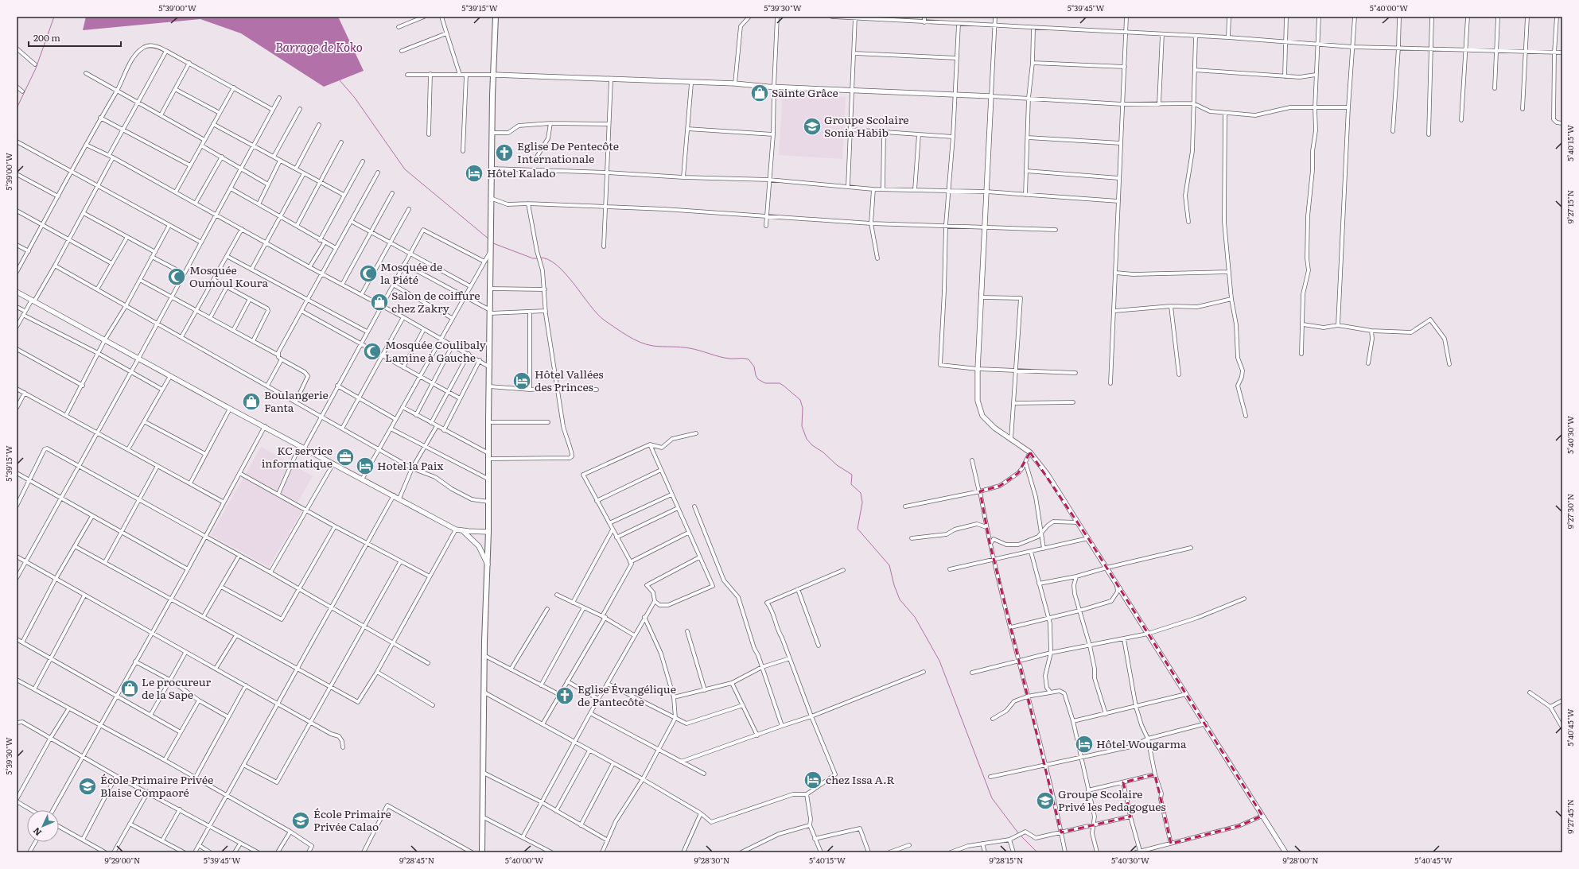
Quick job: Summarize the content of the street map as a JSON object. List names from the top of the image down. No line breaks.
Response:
{"water":["Barrage de Koko"],"places":{"shop":["Sainte Grâce","Salon de coiffure chez Zakry","Boulangerie Fanta","Le procureur de la Sape"],"school or university":["Groupe Scolaire Sonia Habib","École Primaire Privée Blaise Compaoré","Groupe Scolaire Privé les Pedagogues","École Primaire Privée Calao"],"church":["Eglise De Pentecôte Internationale","Eglise Évangélique de Pantecôte"],"hotel":["Hôtel Kalado","Hôtel Vallées des Princes","Hotel la Paix","Hôtel Wougarma","chez Issa A.R"],"mosque":["Mosquée de la Piété","Mosquée Oumoul Koura","Mosquée Coulibaly Lamine à Gauche"],"office":["KC service informatique"]},"scale_bar":"200 m","north":"bottom left","coordinates":["5°39'00\"W","5°39'15\"W","5°39'30\"W","5°39'45\"W","5°40'00\"W","5°40'15\"W","9°27'15\"N","5°40'30\"W","9°27'30\"N","5°40'45\"W","9°27'45\"N","9°29'00\"N","9°28'45\"N","9°28'30\"N","9°28'15\"N","9°28'00\"N"]}
